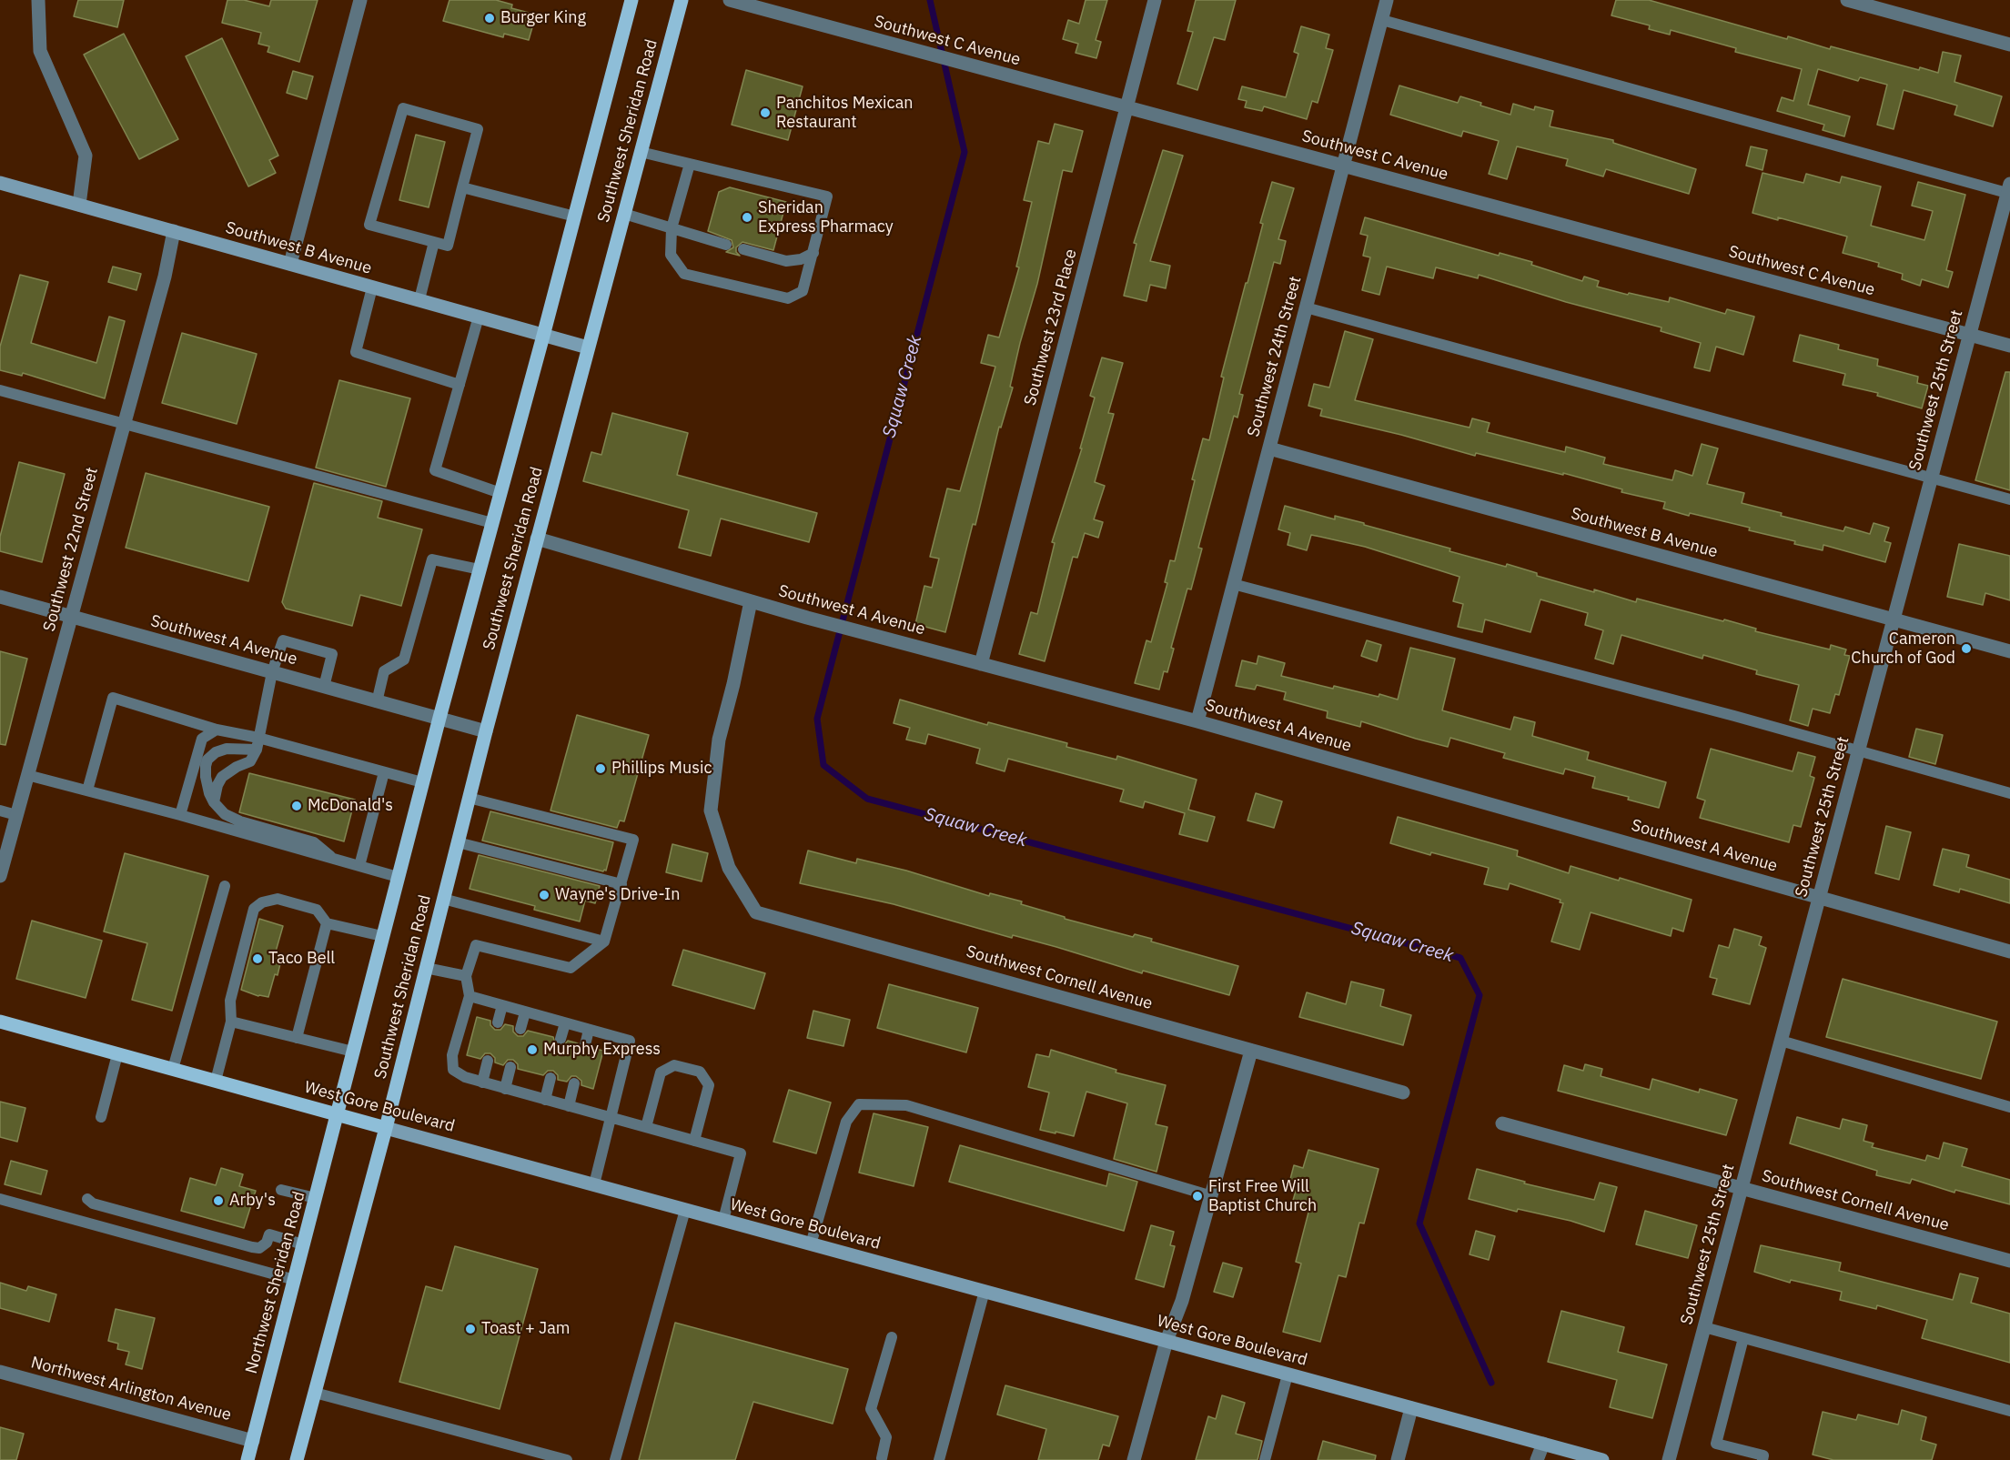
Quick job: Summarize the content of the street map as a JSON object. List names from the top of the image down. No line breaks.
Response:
{"streets":{"main road":["Southwest Sheridan Road","Southwest B Avenue","West Gore Boulevard","Northwest Sheridan Road"],"street":["Southwest C Avenue","Southwest 23rd Place","Southwest 24th Street","Southwest 25th Street","Southwest 22nd Street","Southwest A Avenue","Southwest Cornell Avenue","Northwest Arlington Avenue"]},"crossings":[["Southwest C Avenue","Southwest 23rd Place"],["Southwest C Avenue","Southwest 24th Street"],["Southwest C Avenue","Southwest 25th Street"],["Southwest Sheridan Road","Southwest B Avenue"],["Southwest Sheridan Road","Southwest A Avenue"],["Southwest Sheridan Road","West Gore Boulevard"],["Southwest Sheridan Road","Northwest Sheridan Road"],["Southwest B Avenue","Southwest 24th Street"],["Southwest B Avenue","Southwest 25th Street"],["Southwest B Avenue","Southwest 22nd Street"],["Southwest 23rd Place","Southwest A Avenue"],["Southwest 24th Street","Southwest A Avenue"],["Southwest 25th Street","Southwest A Avenue"],["Southwest 25th Street","Southwest Cornell Avenue"],["Southwest 22nd Street","Southwest A Avenue"],["Southwest A Avenue","Southwest Cornell Avenue"],["West Gore Boulevard","Northwest Sheridan Road"],["Northwest Sheridan Road","Northwest Arlington Avenue"]],"water":["Squaw Creek"],"places":["Burger King","Panchitos Mexican Restaurant","Sheridan Express Pharmacy","Cameron Church of God","Phillips Music","McDonald's","Wayne's Drive-In","Taco Bell","Murphy Express","First Free Will Baptist Church","Arby's","Toast + Jam"]}
